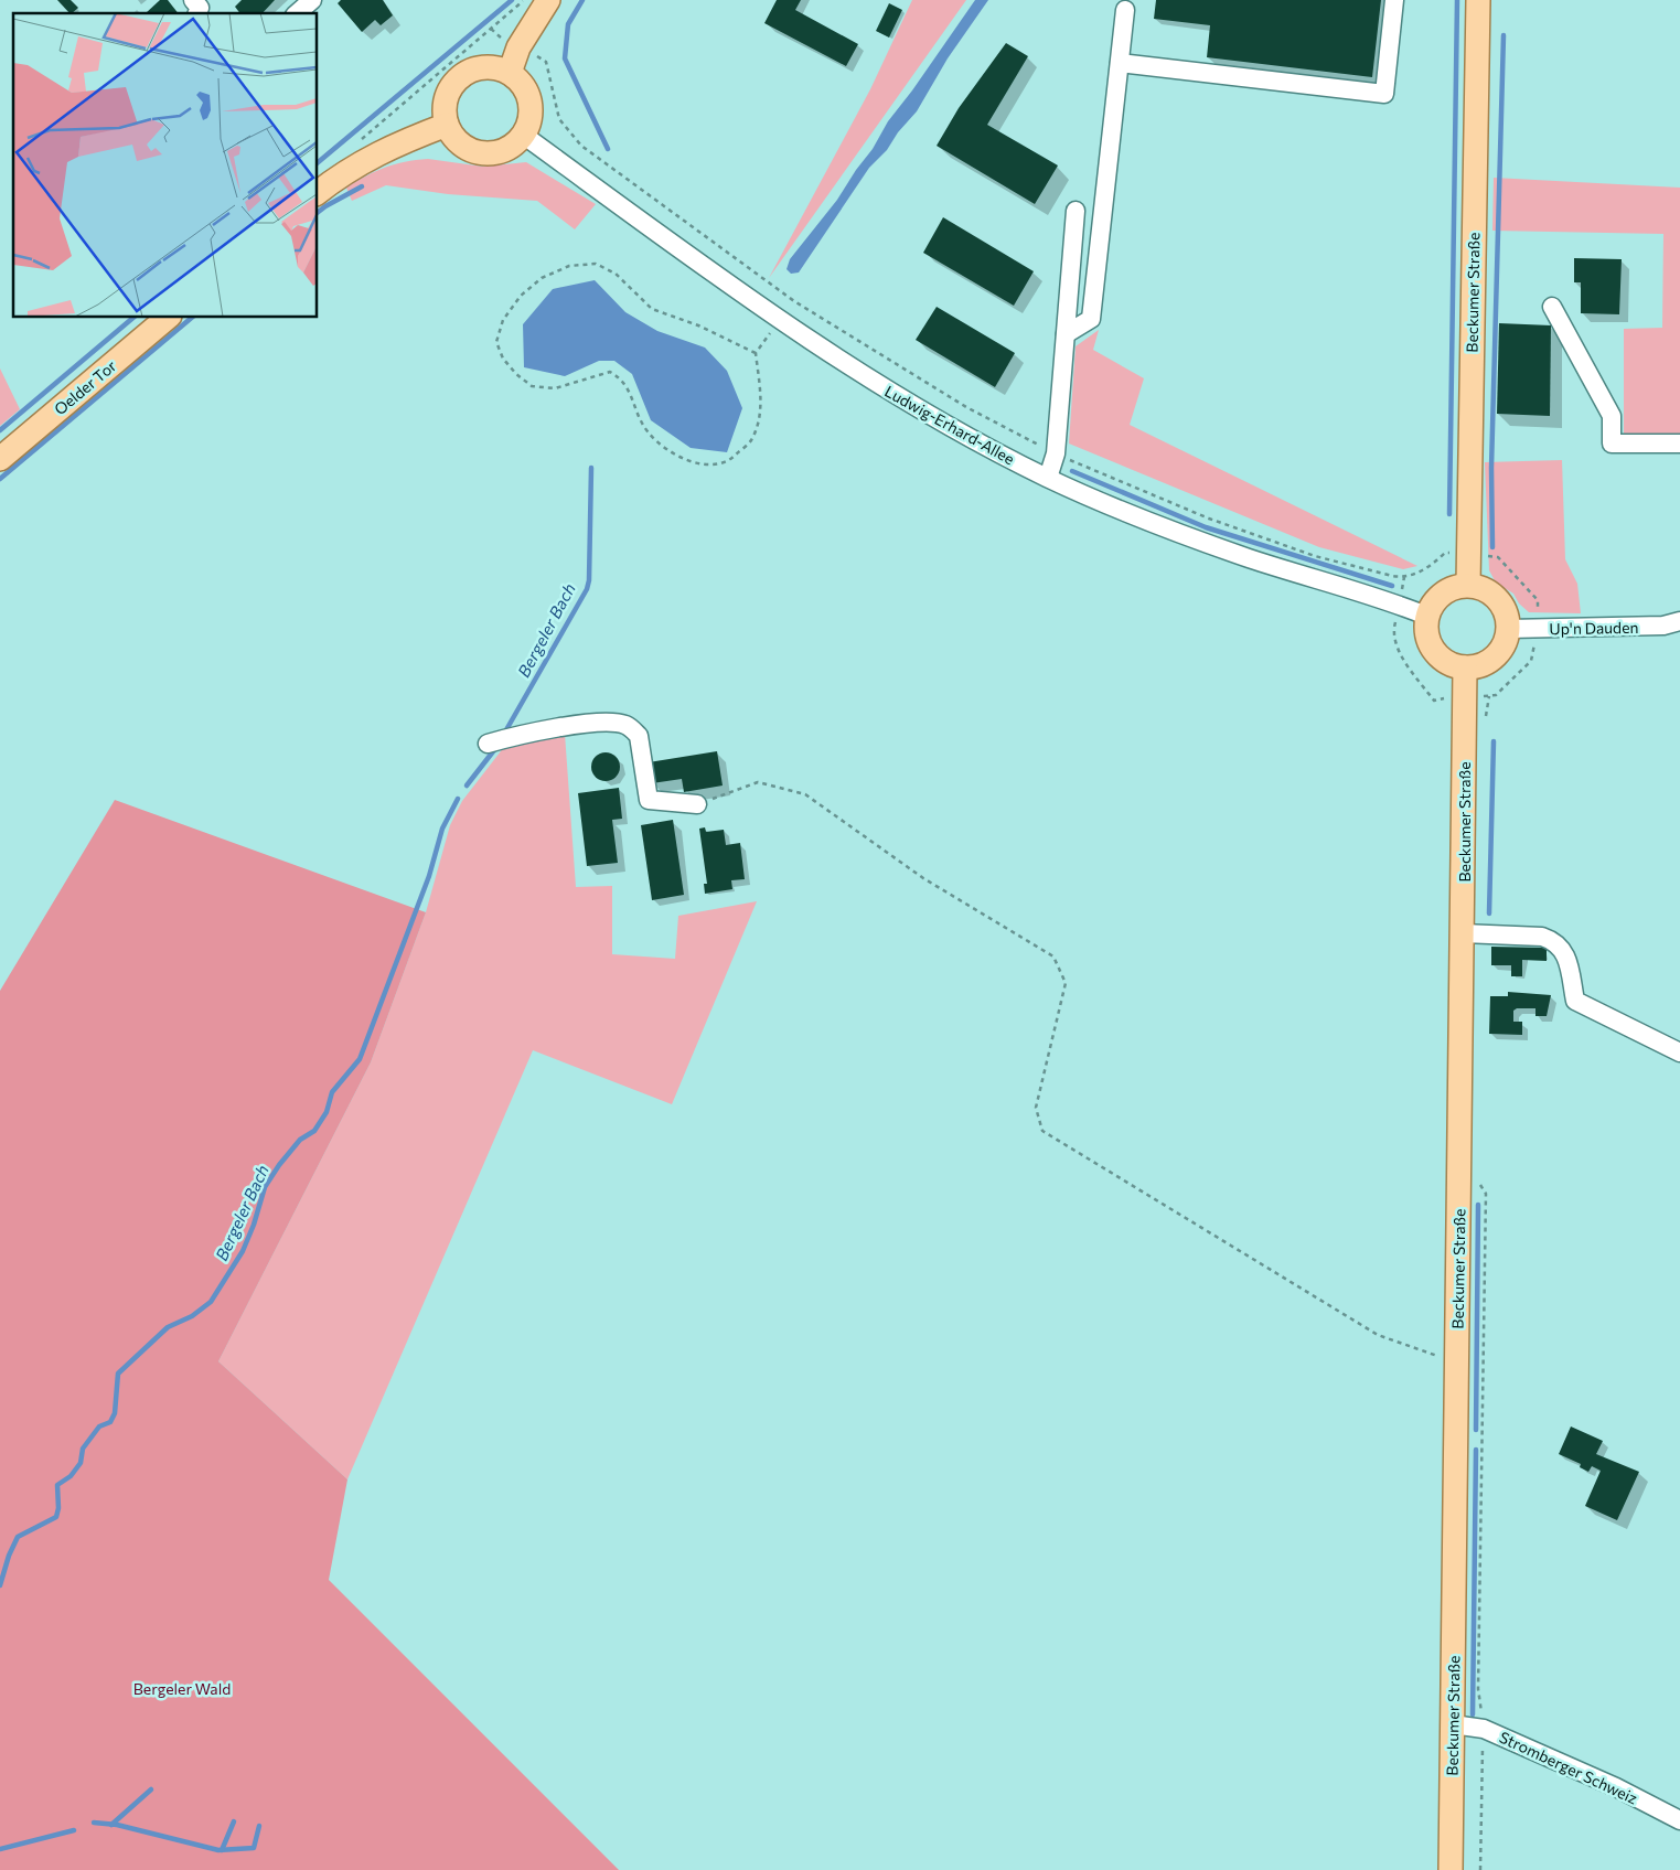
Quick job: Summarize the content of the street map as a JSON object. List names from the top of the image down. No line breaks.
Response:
{"streets":{"main road":["Beckumer Straße","Oelder Tor"],"street":["Ludwig-Erhard-Allee","Up'n Dauden","Stromberger Schweiz"]},"crossings":[["Beckumer Straße","Ludwig-Erhard-Allee"],["Beckumer Straße","Up'n Dauden"],["Beckumer Straße","Stromberger Schweiz"],["Ludwig-Erhard-Allee","Up'n Dauden"]],"water":["Bergeler Bach"],"parks":["Bergeler Wald"]}
